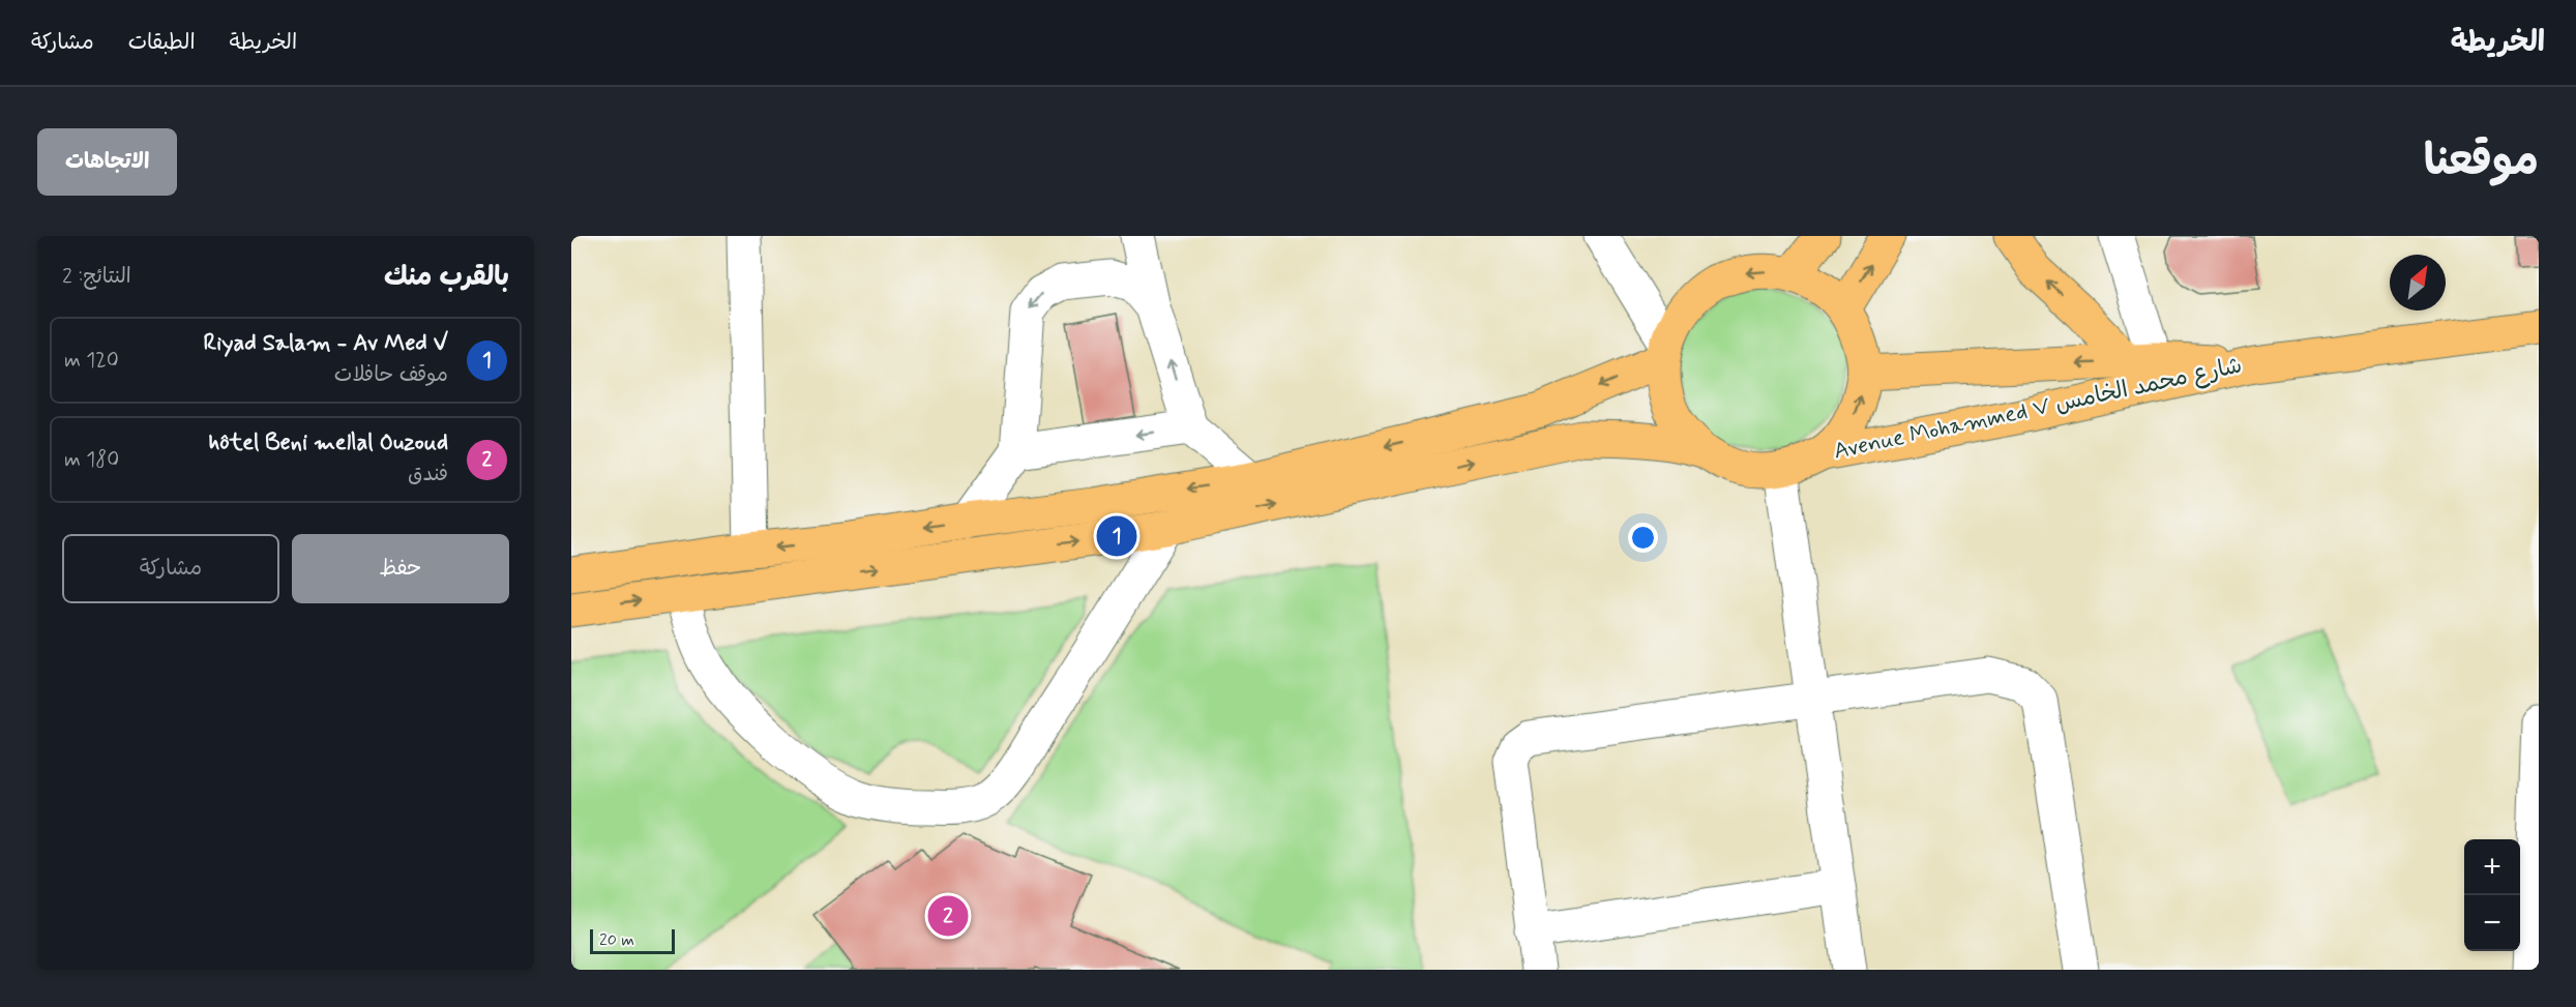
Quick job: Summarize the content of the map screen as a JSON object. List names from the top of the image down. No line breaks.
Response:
{"streets":{"main road":["Avenue Mohammed V شارع محمد الخامس"]},"scale_bar":"20 m","north":"top right","page":{"header":"الخريطة","nav":["الخريطة","الطبقات","مشاركة"],"title":"موقعنا","buttons":["الاتجاهات",["حفظ","مشاركة"]],"heading":["بالقرب منك","النتائج: 2"],"list":[{"mark":"1","name":"Riyad Salam - Av Med V","note":"موقف حافلات","value":"120 m"},{"mark":"2","name":"hôtel Beni mellal Ouzoud","note":"فندق","value":"180 m"}],"pins":["1","2"],"map_buttons":["+","−"],"scale":"20 m"}}
